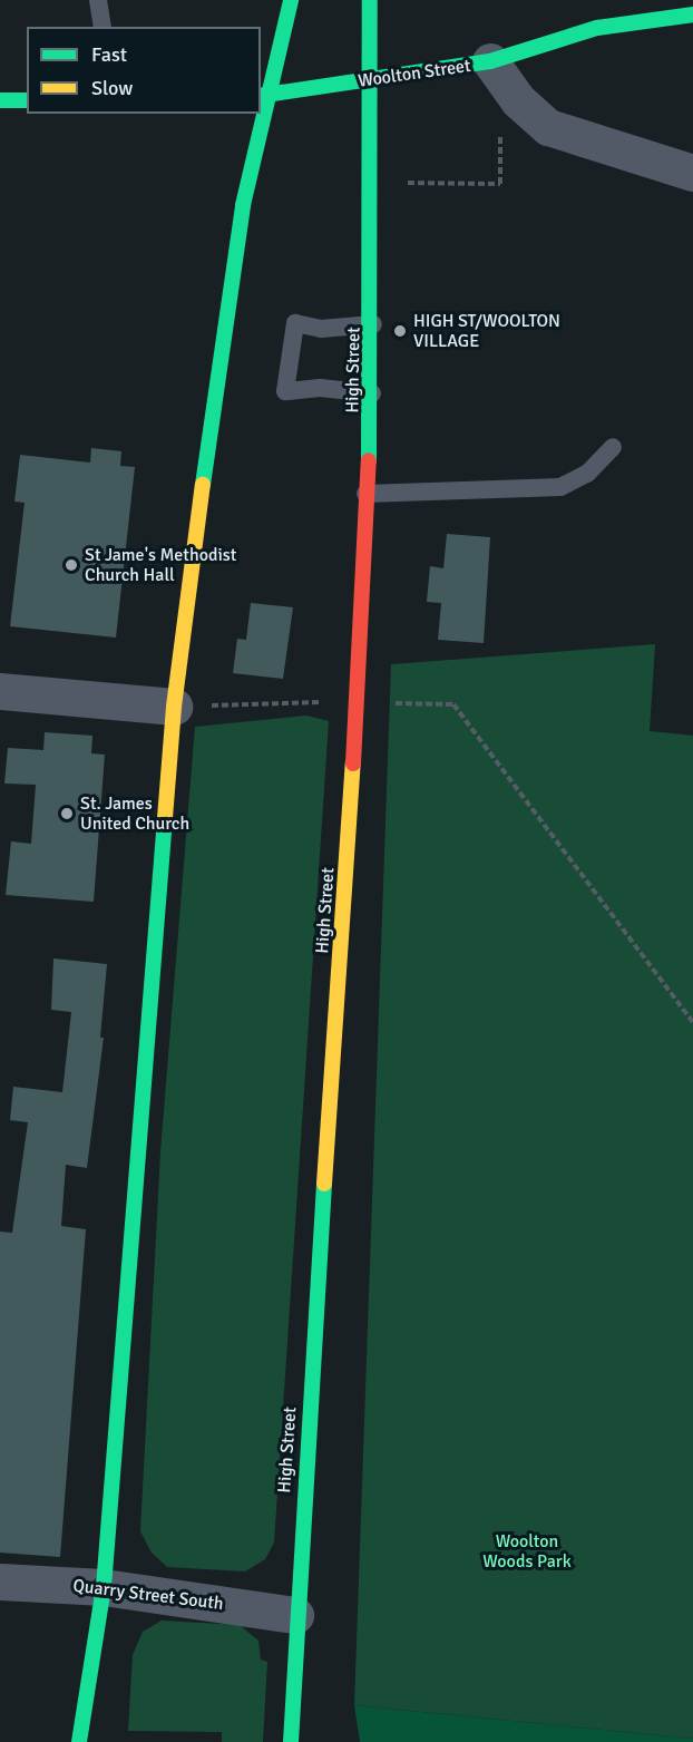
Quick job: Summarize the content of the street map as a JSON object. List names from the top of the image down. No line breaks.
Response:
{"streets":{"main road":["Woolton Street","High Street"],"street":["Quarry Street South"]},"crossings":[["Woolton Street","High Street"],["High Street","Quarry Street South"]],"parks":["Woolton Woods Park"],"places":["HIGH ST/WOOLTON VILLAGE","St Jame's Methodist Church Hall","St. James United Church"],"legend":["Fast","Slow"]}
